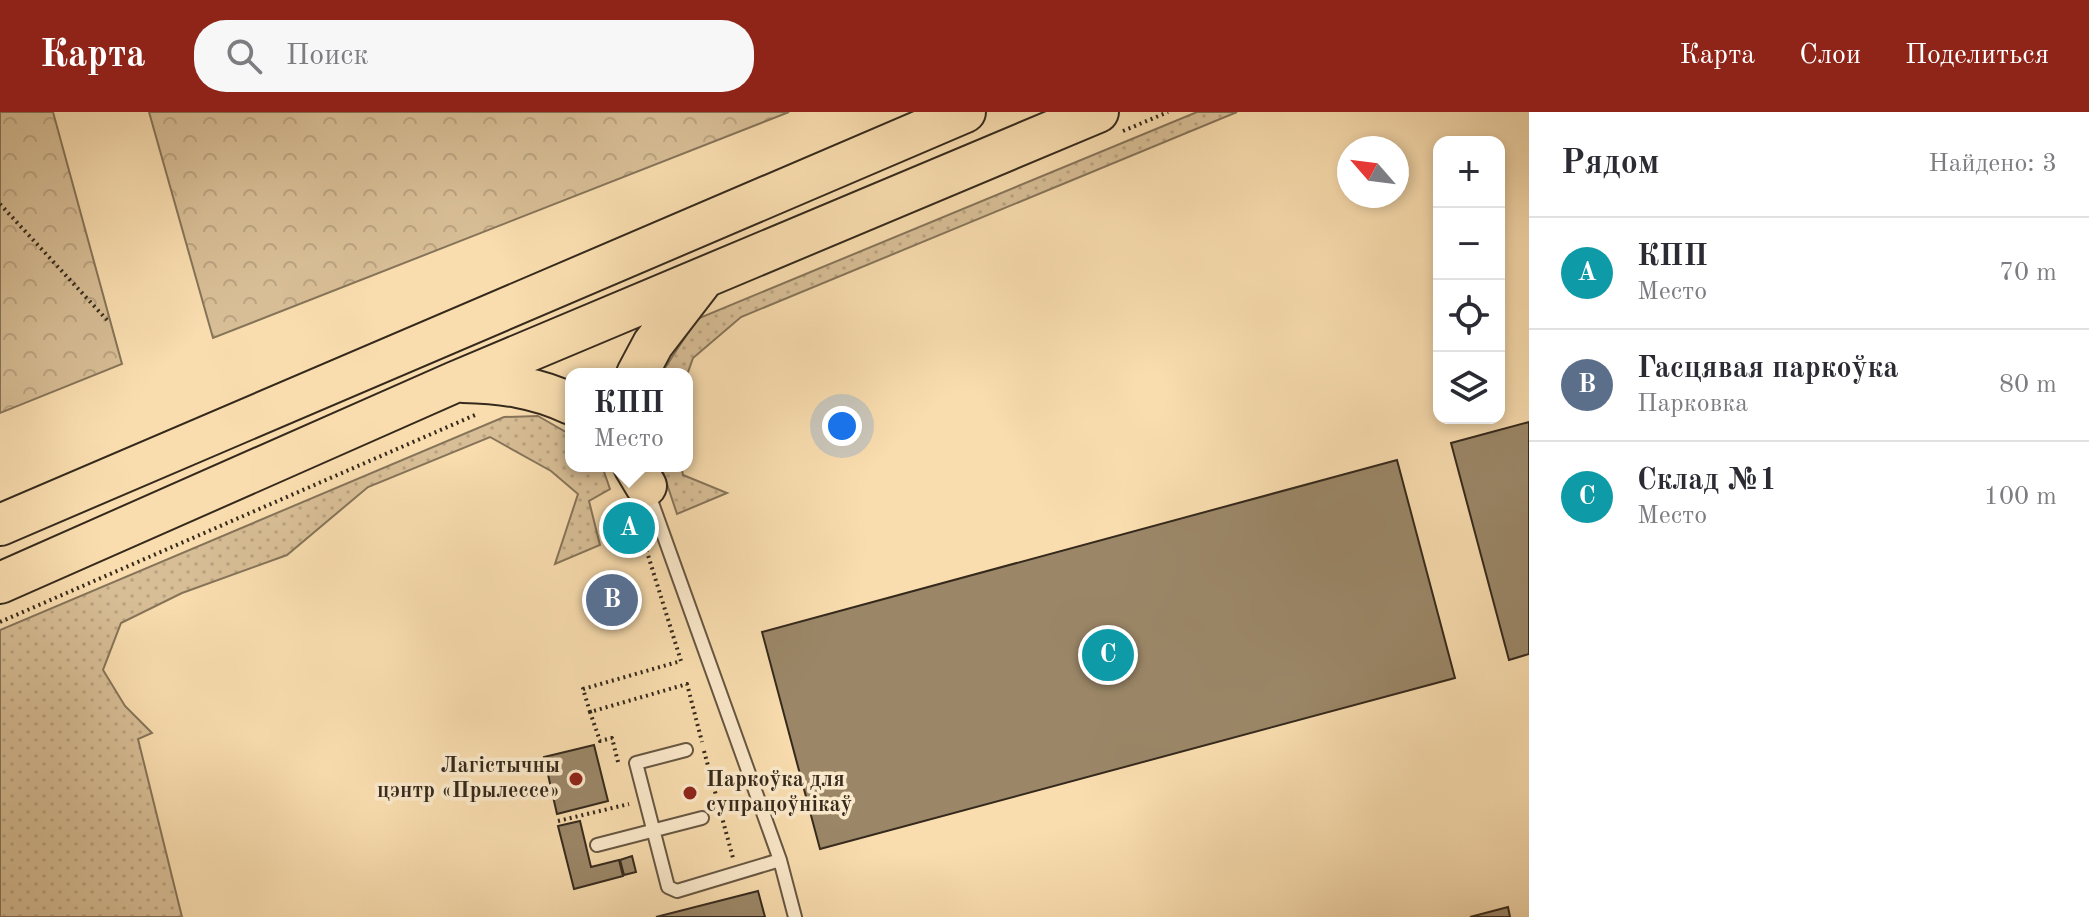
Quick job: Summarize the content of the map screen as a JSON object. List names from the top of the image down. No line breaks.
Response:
{"places":["Лагістычны цэнтр «Прылессе»","Паркоўка для супрацоўнікаў"],"north":"top left","page":{"header":"Карта","search":"Поиск","nav":["Карта","Слои","Поделиться"],"heading":["Рядом","Найдено: 3"],"map_buttons":["+","−"],"list":[{"mark":"A","name":"КПП","note":"Место","value":"70 m"},{"mark":"B","name":"Гасцявая паркоўка","note":"Парковка","value":"80 m"},{"mark":"C","name":"Склад №1","note":"Место","value":"100 m"}],"popup":["КПП","Место"],"pins":["A","B","C"]}}
